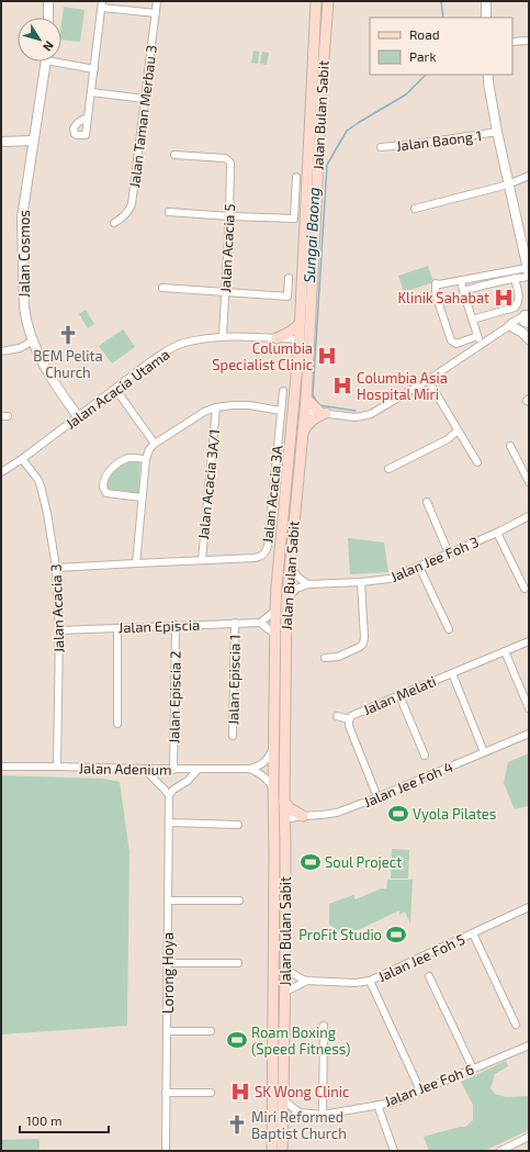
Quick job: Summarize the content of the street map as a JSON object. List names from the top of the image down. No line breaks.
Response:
{"streets":{"main road":["Jalan Bulan Sabit"],"street":["Jalan Taman Merbau 3","Jalan Baong 1","Jalan Acacia 5","Jalan Cosmos","Jalan Acacia Utama","Jalan Acacia 3A/1","Jalan Acacia 3A","Jalan Jee Foh 3","Jalan Acacia 3","Jalan Episcia","Jalan Episcia 1","Jalan Melati","Jalan Episcia 2","Jalan Adenium","Jalan Jee Foh 4","Jalan Jee Foh 5","Lorong Hoya","Jalan Jee Foh 6"]},"crossings":[["Jalan Bulan Sabit","Jalan Acacia Utama"],["Jalan Bulan Sabit","Jalan Jee Foh 3"],["Jalan Bulan Sabit","Jalan Jee Foh 4"],["Jalan Bulan Sabit","Jalan Jee Foh 5"],["Jalan Acacia 5","Jalan Acacia Utama"],["Jalan Cosmos","Jalan Acacia Utama"],["Jalan Acacia Utama","Jalan Acacia 3"],["Jalan Acacia 3A/1","Jalan Acacia 3A"],["Jalan Acacia 3A","Jalan Acacia 3"],["Jalan Acacia 3","Jalan Episcia"],["Jalan Acacia 3","Jalan Adenium"],["Jalan Episcia","Jalan Episcia 1"],["Jalan Episcia","Jalan Episcia 2"],["Jalan Melati","Jalan Jee Foh 4"],["Jalan Episcia 2","Jalan Adenium"]],"water":["Sungai Baong"],"places":{"hospital":["Klinik Sahabat","Columbia Specialist Clinic","Columbia Asia Hospital Miri","SK Wong Clinic"],"church":["BEM Pelita Church","Miri Reformed Baptist Church"],"sports":["Vyola Pilates","Soul Project","ProFit Studio","Roam Boxing (Speed Fitness)"]},"legend":["Road","Park"],"scale_bar":"100 m","north":"bottom right"}
